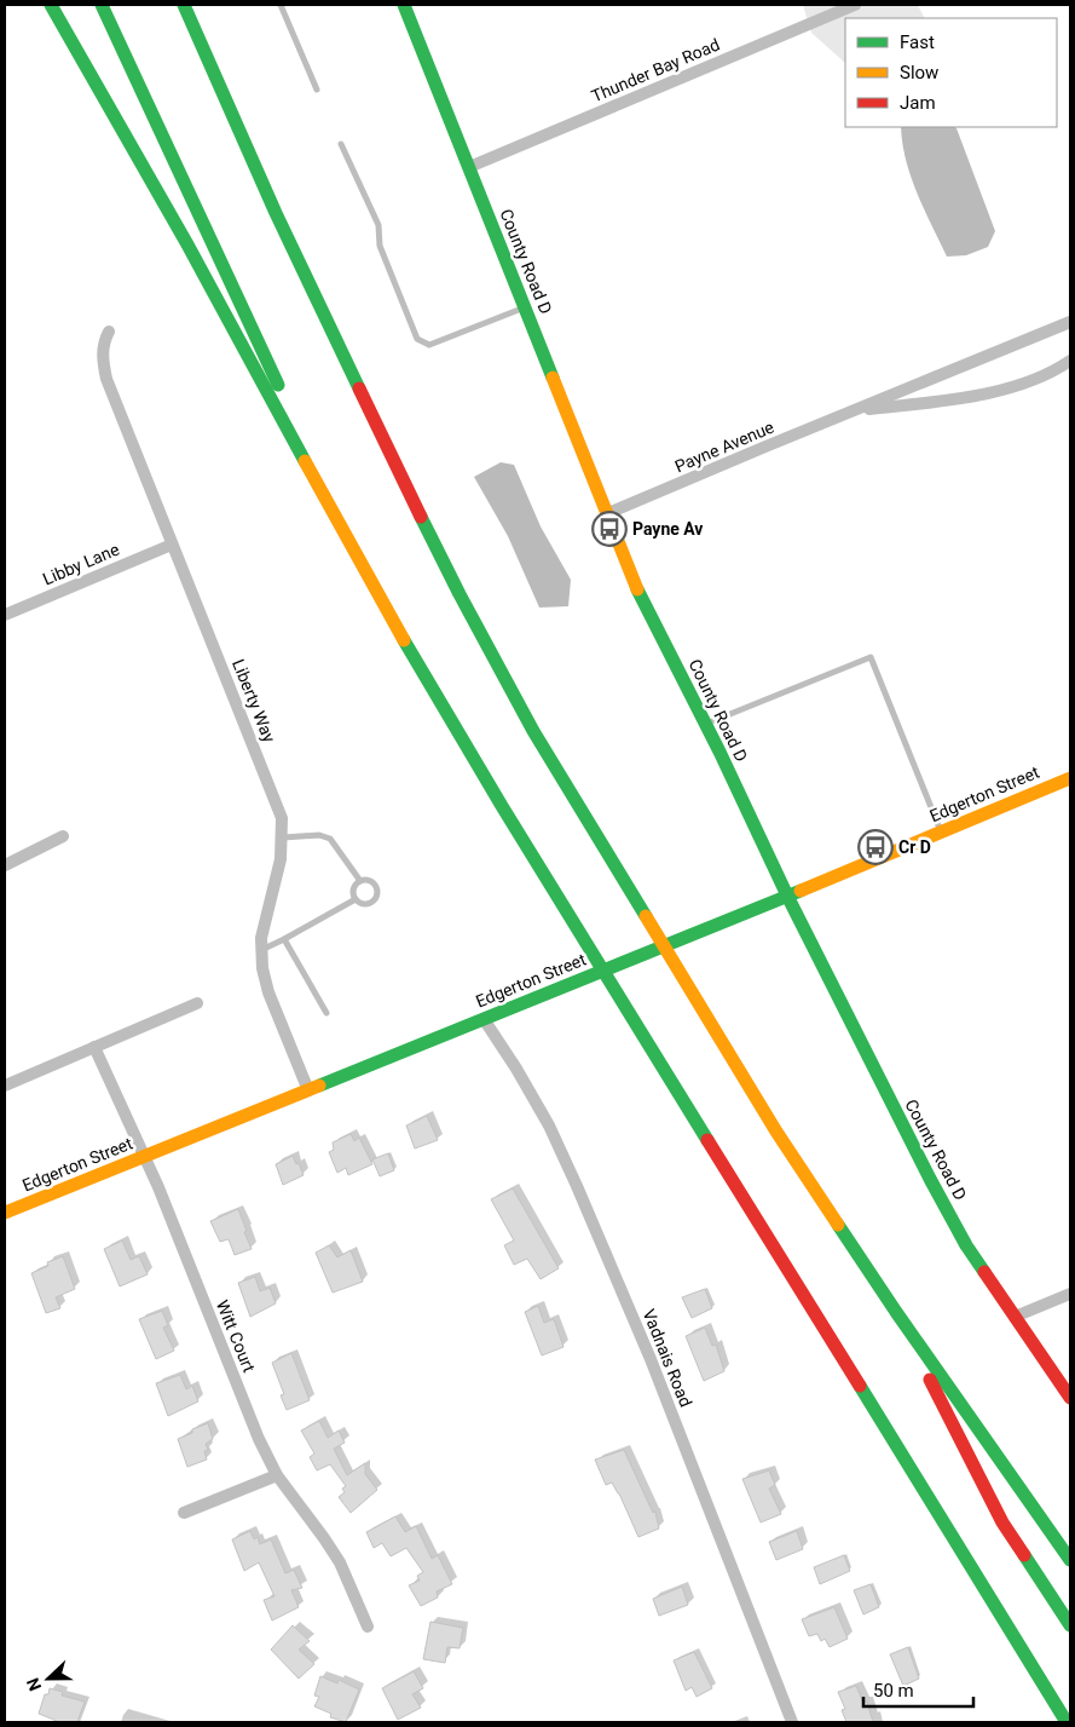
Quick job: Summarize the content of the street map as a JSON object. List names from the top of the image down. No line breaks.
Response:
{"streets":{"main road":["County Road D","Edgerton Street"],"street":["Thunder Bay Road","Payne Avenue","Libby Lane","Liberty Way","Witt Court","Vadnais Road"]},"crossings":[["Thunder Bay Road","County Road D"],["County Road D","Payne Avenue"],["County Road D","Edgerton Street"],["Libby Lane","Liberty Way"],["Liberty Way","Edgerton Street"],["Edgerton Street","Witt Court"],["Edgerton Street","Vadnais Road"]],"places":{"bus stop":["Payne Av","Cr D"]},"legend":["Fast","Slow","Jam"],"scale_bar":"50 m","north":"left"}
